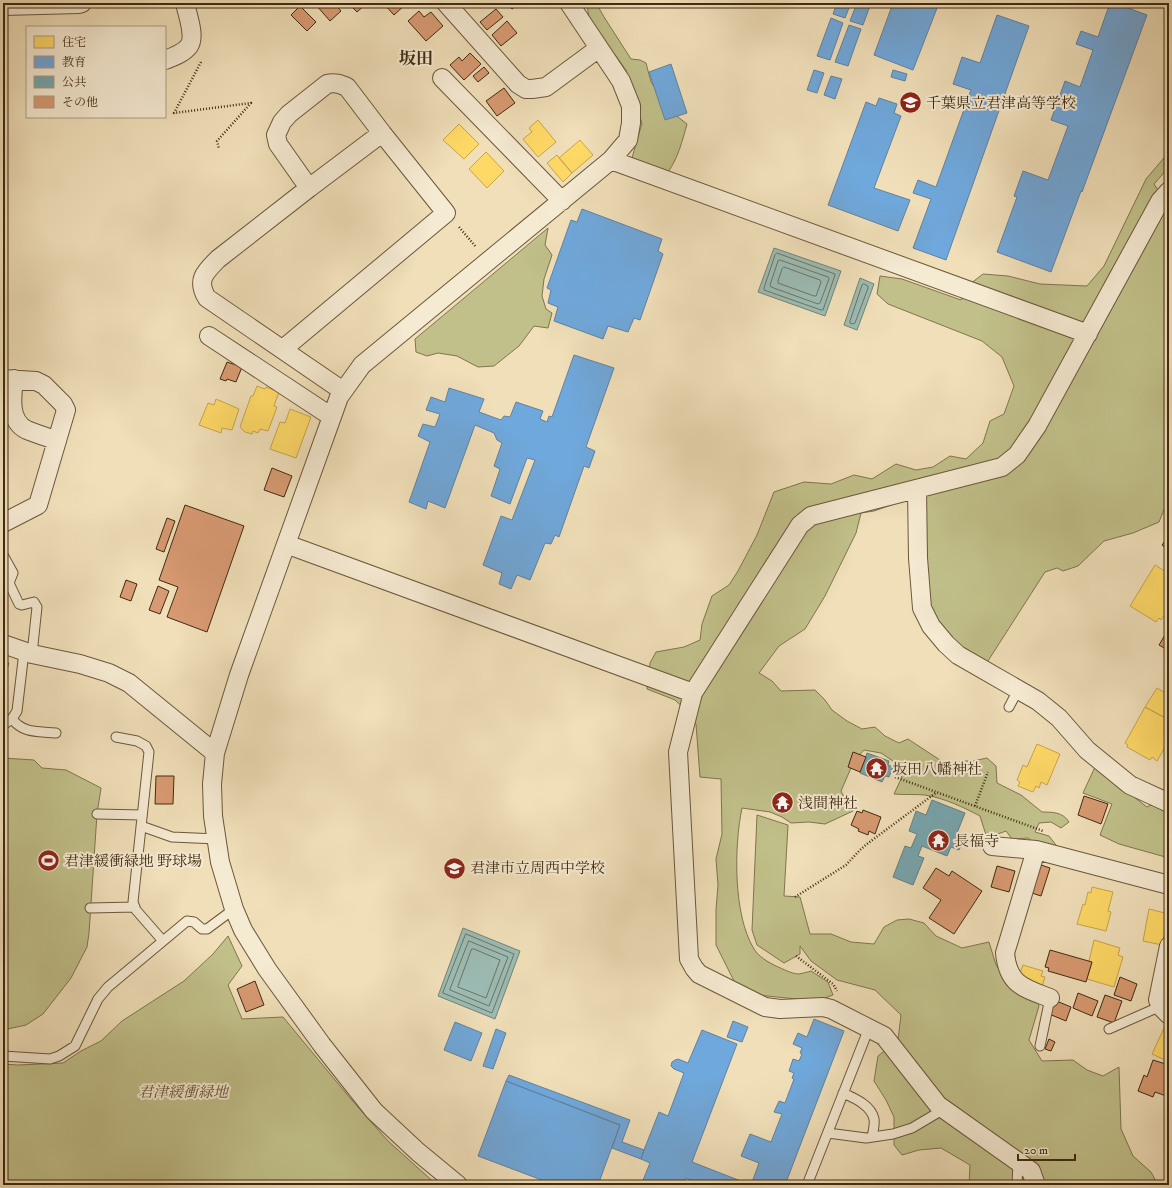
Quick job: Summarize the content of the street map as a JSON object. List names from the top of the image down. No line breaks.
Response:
{"districts":["坂田"],"parks":["君津緩衝緑地"],"places":{"school or university":["千葉県立君津高等学校","君津市立周西中学校"],"temple":["坂田八幡神社","浅間神社","長福寺"],"sports":["君津緩衝緑地 野球場"]},"legend":["住宅","教育","公共","その他"],"scale_bar":"20 m"}
